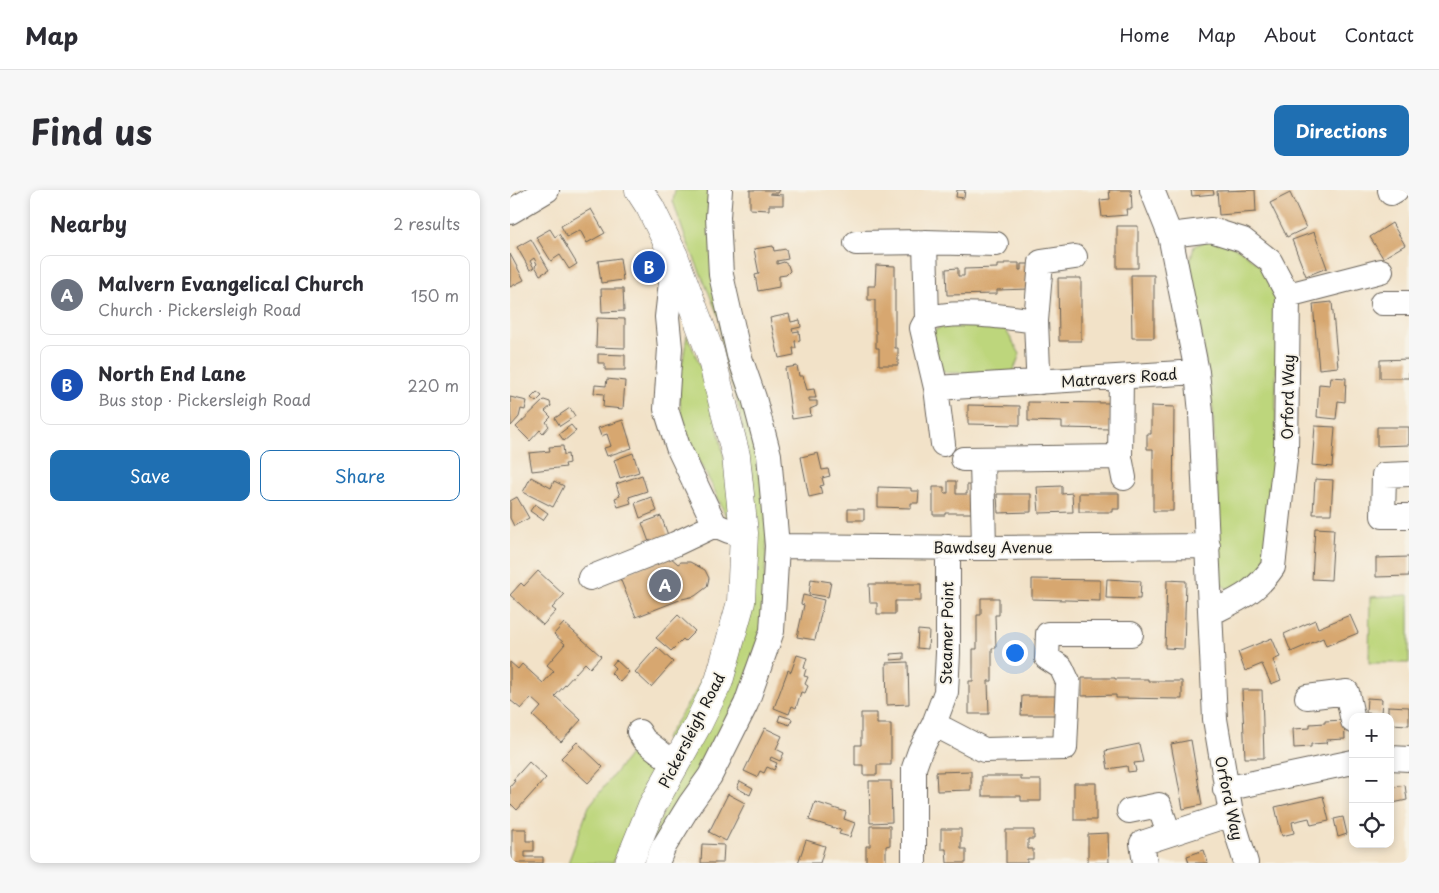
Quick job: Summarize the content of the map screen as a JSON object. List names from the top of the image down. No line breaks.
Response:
{"streets":{"main road":["Pickersleigh Road"],"street":["Matravers Road","Orford Way","Bawdsey Avenue","Steamer Point"]},"crossings":[["Matravers Road","Orford Way"],["Orford Way","Bawdsey Avenue"],["Bawdsey Avenue","Steamer Point"]],"page":{"header":"Map","nav":["Home","Map","About","Contact"],"title":"Find us","buttons":["Directions",["Save","Share"]],"heading":["Nearby","2 results"],"pins":["B","A"],"list":[{"mark":"A","name":"Malvern Evangelical Church","note":"Church · Pickersleigh Road","value":"150 m"},{"mark":"B","name":"North End Lane","note":"Bus stop · Pickersleigh Road","value":"220 m"}],"map_buttons":["+","−"]}}
